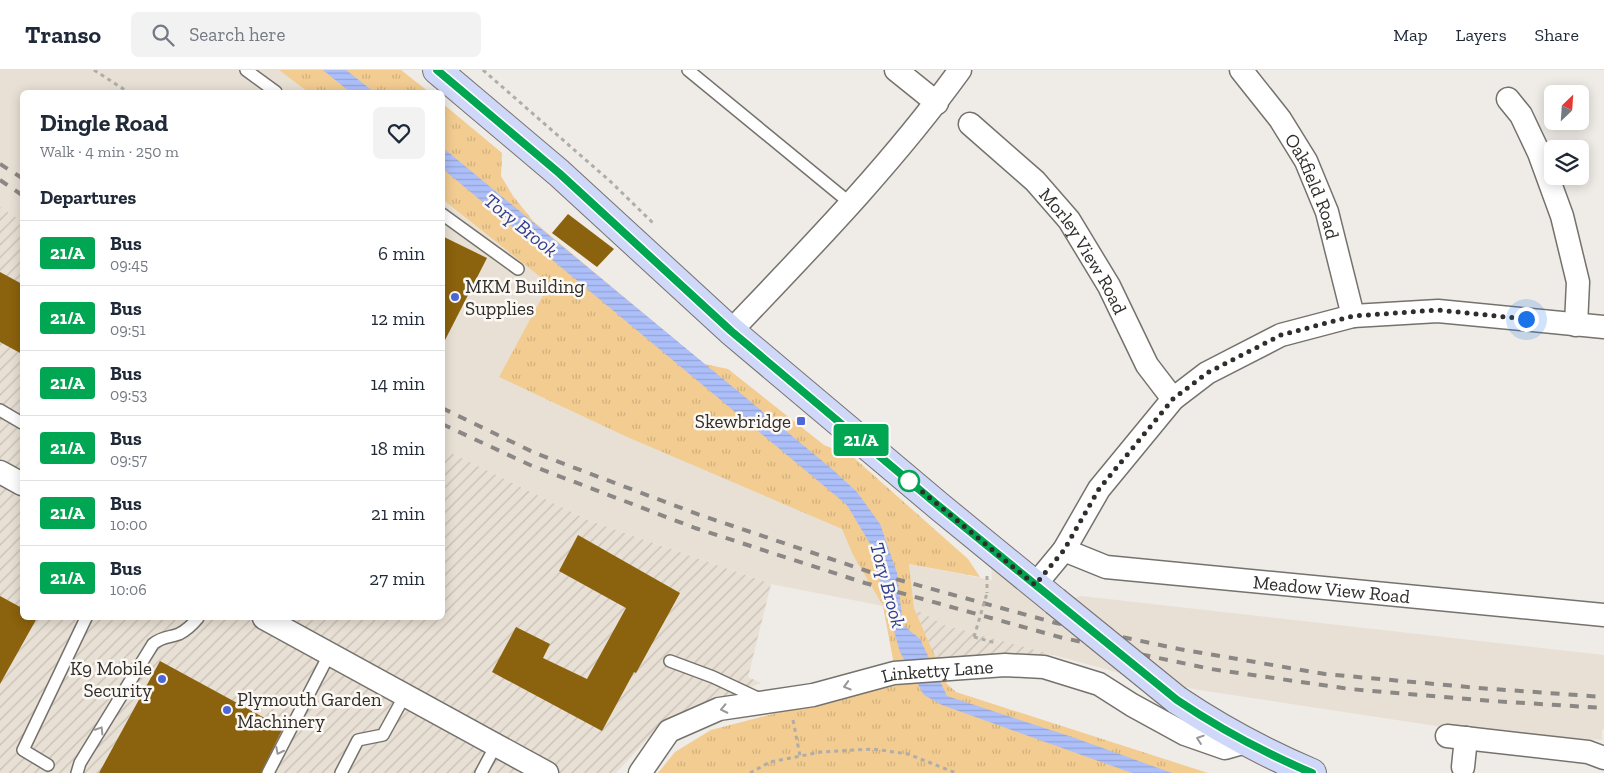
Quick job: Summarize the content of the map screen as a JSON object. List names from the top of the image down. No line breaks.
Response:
{"streets":{"street":["Oakfield Road","Morley View Road","Meadow View Road","Linketty Lane"]},"one_way":["Linketty Lane"],"water":["Tory Brook"],"places":{"other":["MKM Building Supplies","K9 Mobile Security","Plymouth Garden Machinery"],"transit":["Skewbridge"]},"lines":["bus line 21/A"],"north":"top right","page":{"header":"Transo","search":"Search here","nav":["Map","Layers","Share"],"on_map":"21/A","heading":[["Dingle Road","Walk · 4 min · 250 m"],"Departures"],"list":[{"mark":"21/A","name":"Bus","note":"09:45","value":"6 min"},{"mark":"21/A","name":"Bus","note":"09:51","value":"12 min"},{"mark":"21/A","name":"Bus","note":"09:53","value":"14 min"},{"mark":"21/A","name":"Bus","note":"09:57","value":"18 min"},{"mark":"21/A","name":"Bus","note":"10:00","value":"21 min"},{"mark":"21/A","name":"Bus","note":"10:06","value":"27 min"}]}}
